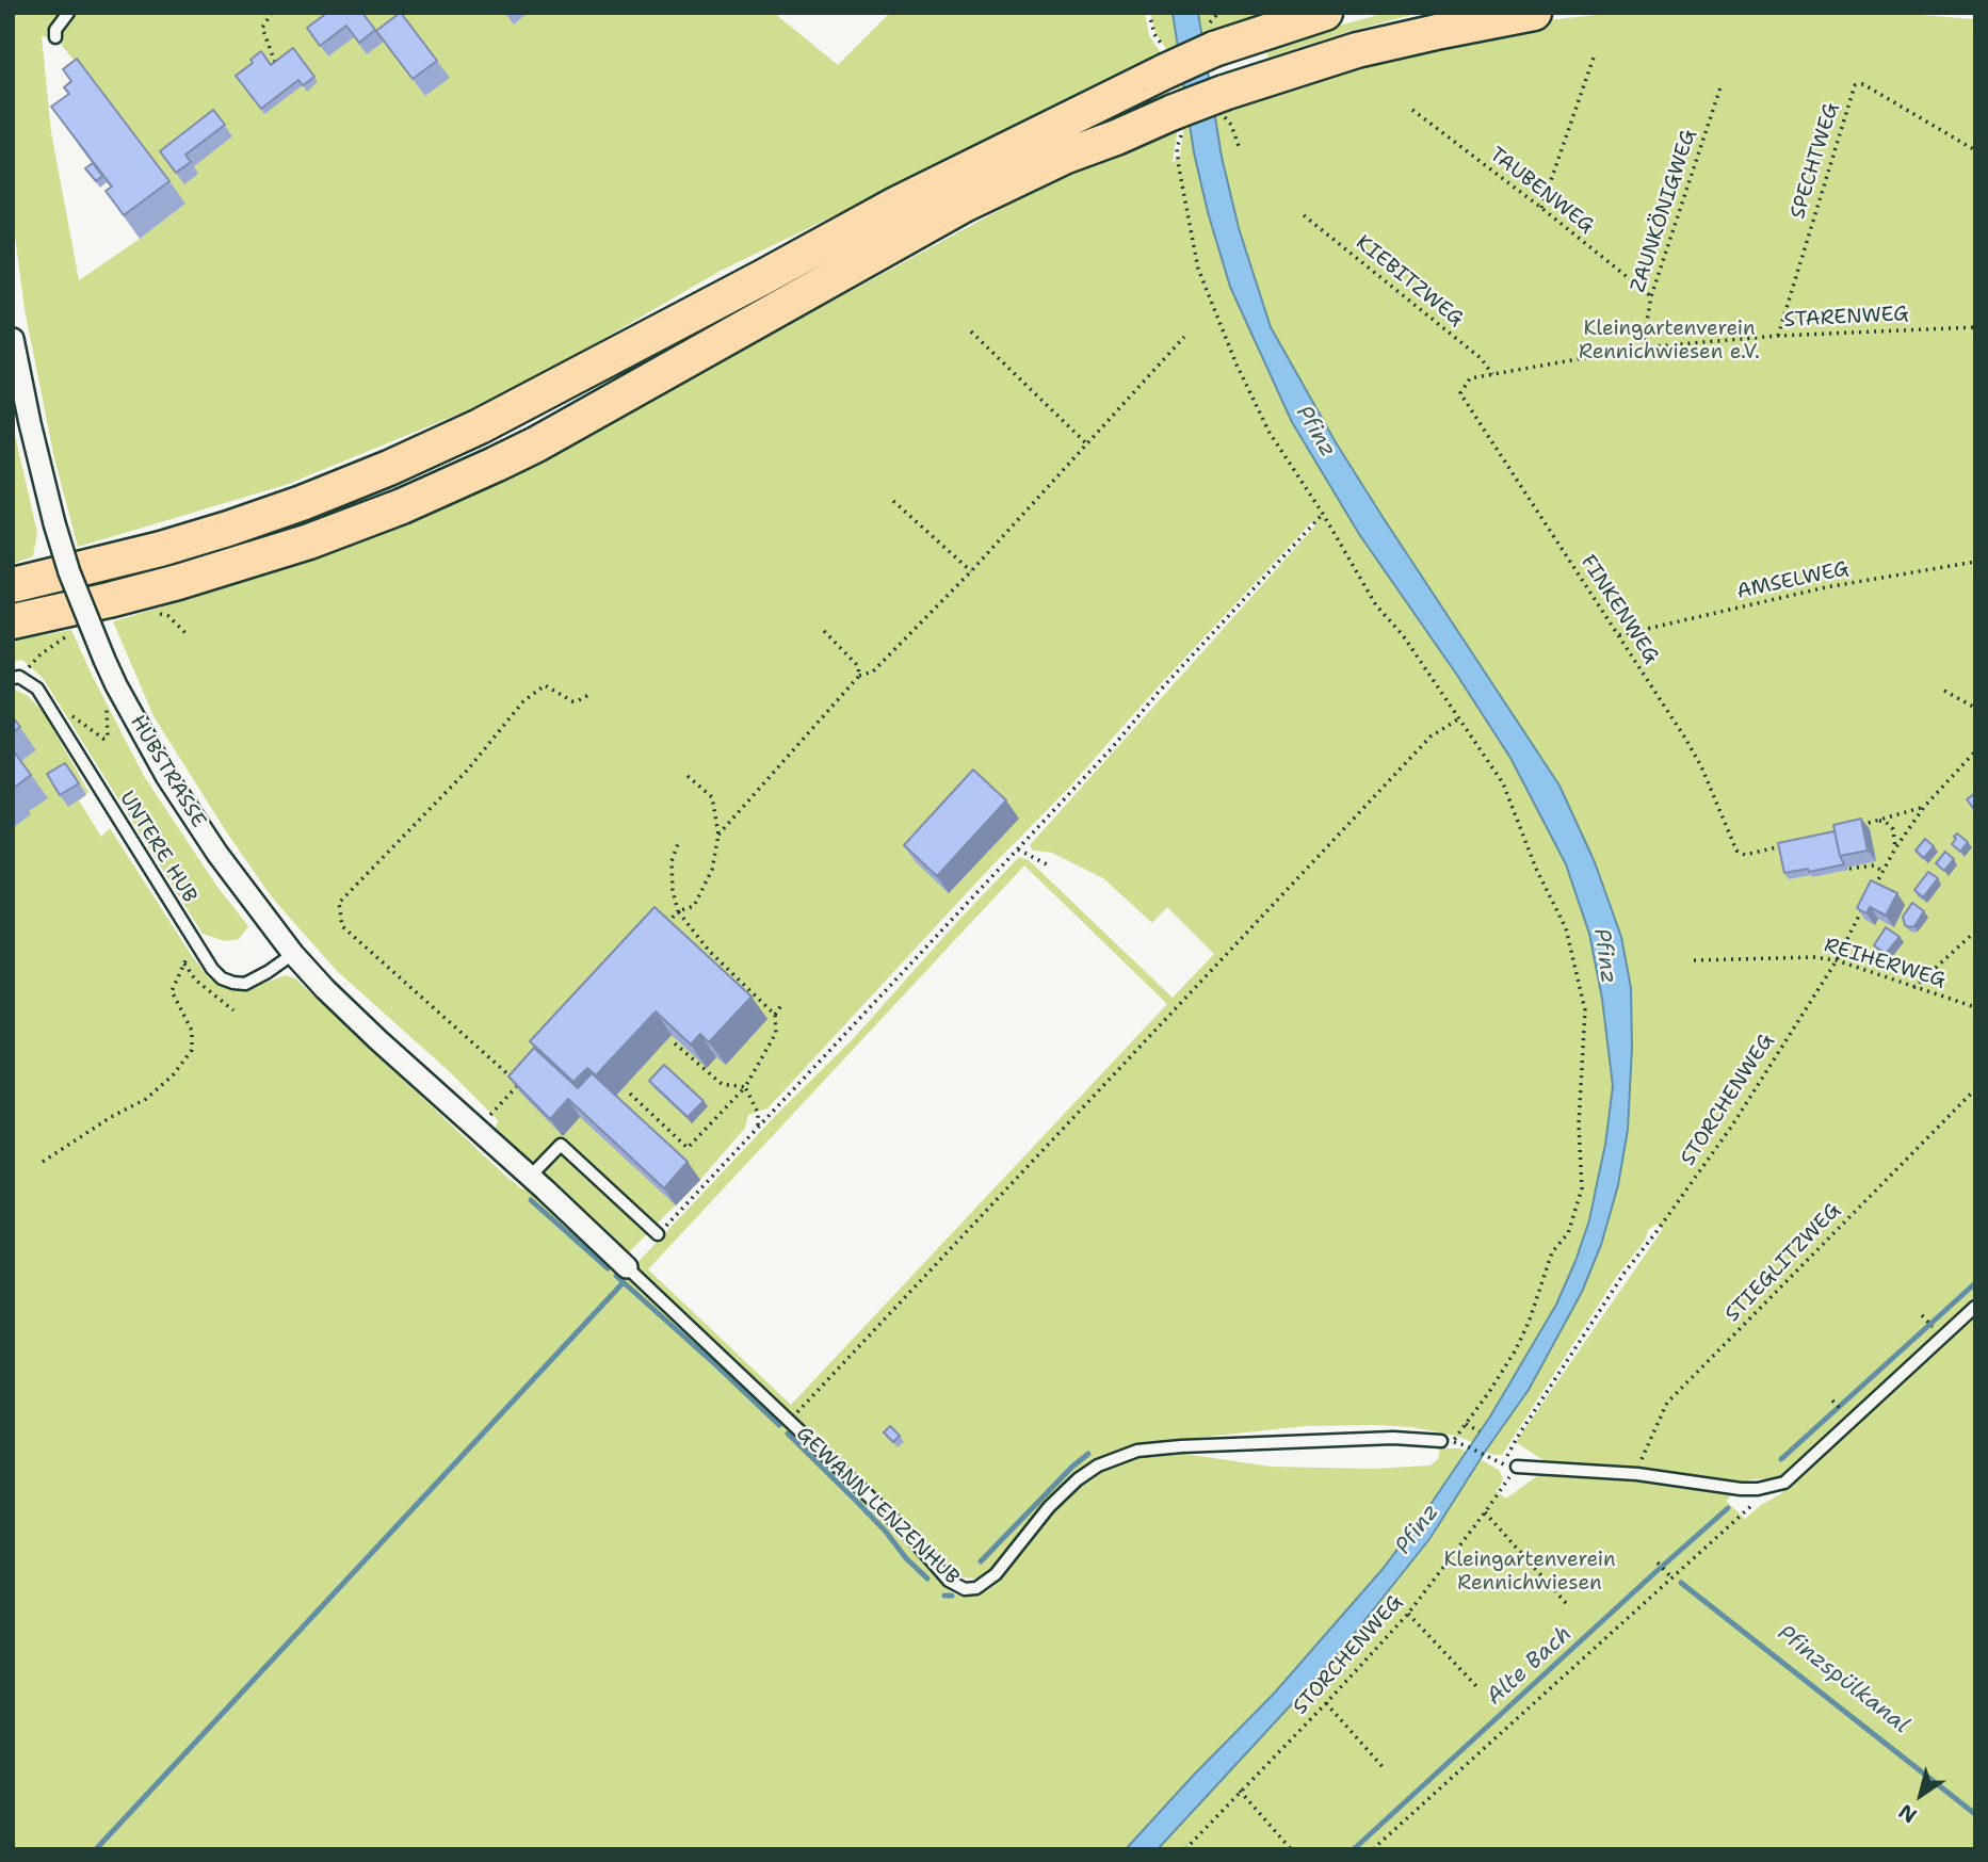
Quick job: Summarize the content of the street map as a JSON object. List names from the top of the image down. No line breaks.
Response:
{"streets":{"street":["HUBSTRASSE","GEWANN LENZENHUB"],"lane":["UNTERE HUB"],"path":["SPECHTWEG","TAUBENWEG","ZAUNKÖNIGWEG","KIEBITZWEG","STARENWEG","AMSELWEG","FINKENWEG","REIHERWEG","STORCHENWEG","STIEGLITZWEG"]},"crossings":[["SPECHTWEG","STARENWEG"],["TAUBENWEG","ZAUNKÖNIGWEG"],["ZAUNKÖNIGWEG","STARENWEG"],["KIEBITZWEG","STARENWEG"],["STARENWEG","FINKENWEG"],["AMSELWEG","FINKENWEG"],["HUBSTRASSE","UNTERE HUB"],["HUBSTRASSE","GEWANN LENZENHUB"],["REIHERWEG","STORCHENWEG"]],"water":["Pfinz","Alte Bach","Pfinzspülkanal"],"parks":["Kleingartenverein Rennichwiesen e.V.","Kleingartenverein Rennichwiesen"],"north":"bottom left"}
